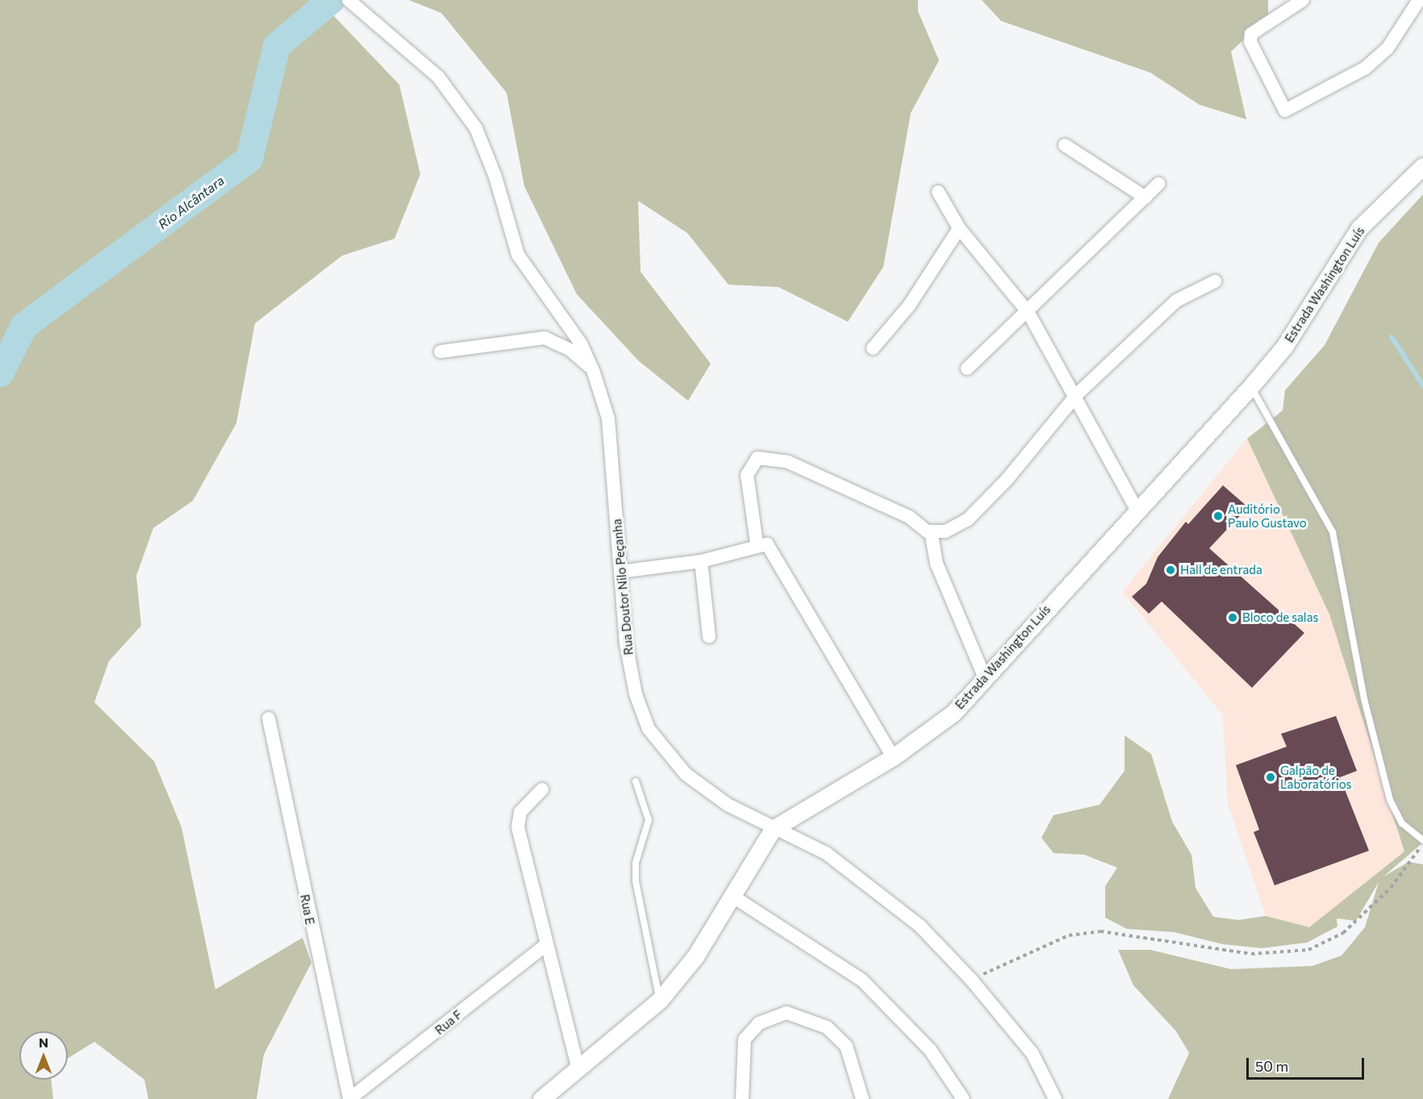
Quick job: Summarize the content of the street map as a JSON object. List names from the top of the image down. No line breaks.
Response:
{"streets":{"street":["Estrada Washington Luís","Rua Doutor Nilo Peçanha","Rua E","Rua F"]},"crossings":[["Estrada Washington Luís","Rua Doutor Nilo Peçanha"],["Rua E","Rua F"]],"water":["Rio Alcântara"],"places":["Auditório Paulo Gustavo","Hall de entrada","Bloco de salas","Galpão de Laboratórios"],"scale_bar":"50 m","north":"top"}
